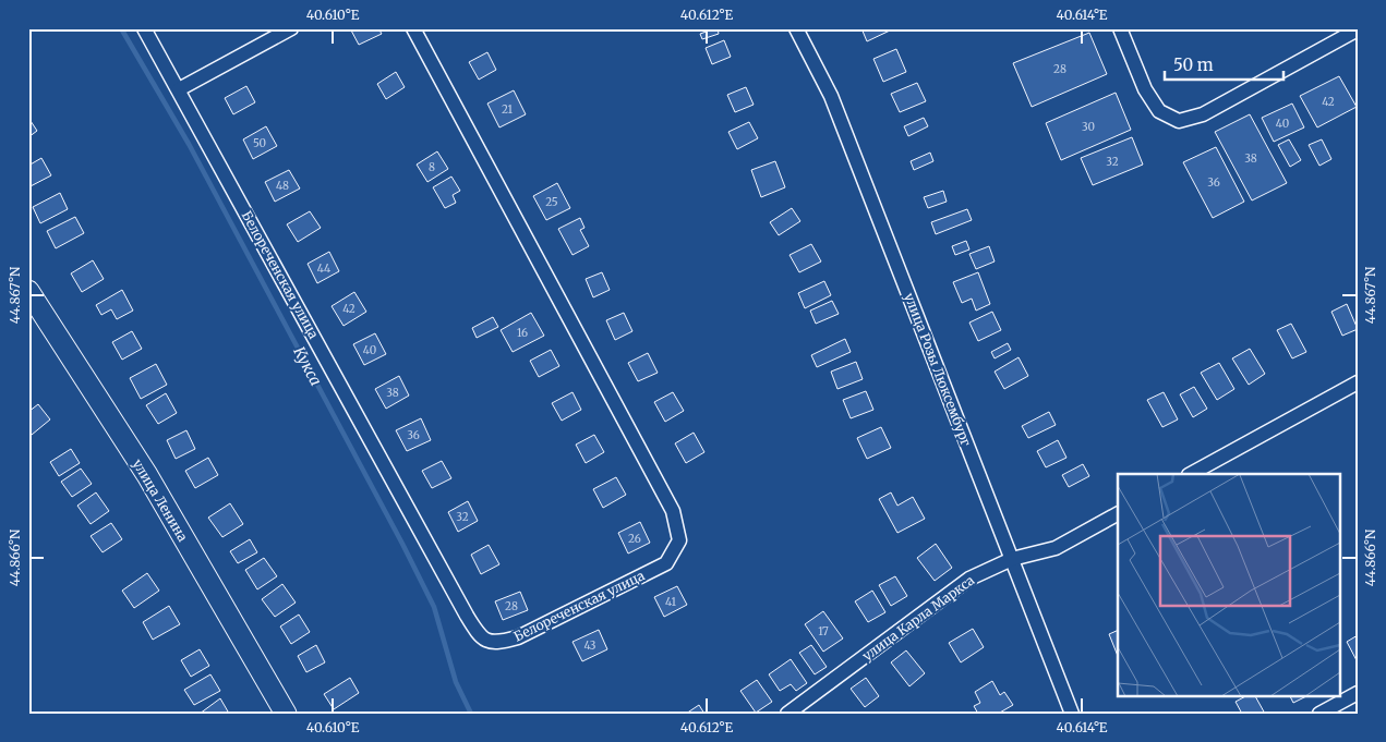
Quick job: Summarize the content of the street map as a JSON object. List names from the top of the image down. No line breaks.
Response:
{"streets":{"street":["Белореченская улица","улица Розы Люксембург","улица Ленина","улица Карла Маркса"]},"crossings":[["улица Розы Люксембург","улица Карла Маркса"]],"water":["Кукса"],"house_numbers":["28","42","21","40","30","50","38","32","8","36","48","25","44","42","16","40","38","36","32","26","41","28","17","43"],"scale_bar":"50 m","coordinates":["40.610°E","40.612°E","40.614°E","44.867°N","44.866°N"]}
